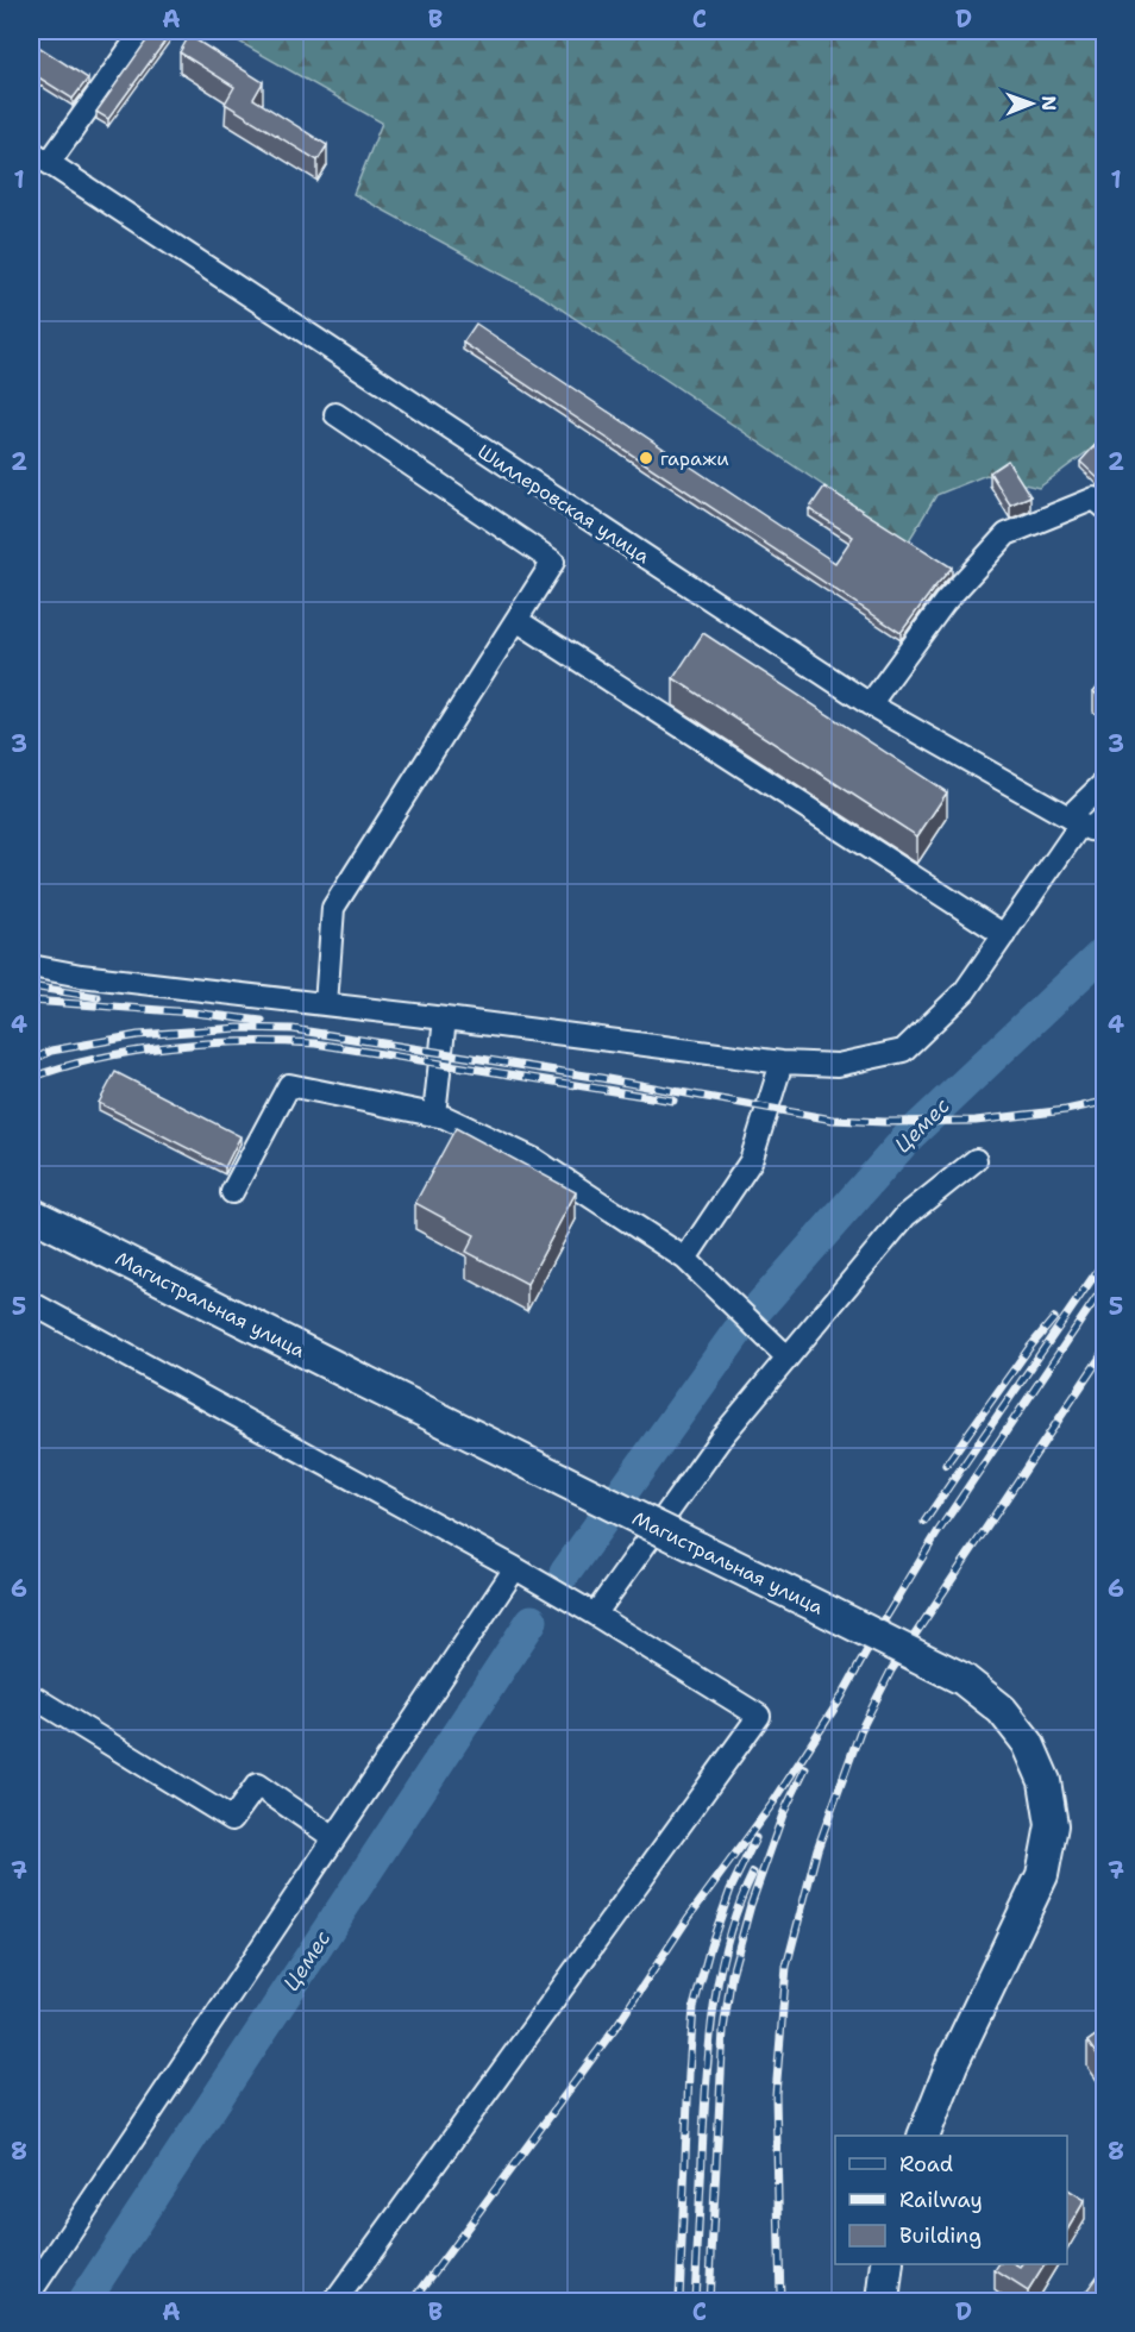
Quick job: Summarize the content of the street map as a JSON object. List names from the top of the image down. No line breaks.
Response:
{"streets":{"highway":["Магистральная улица"],"street":["Шиллеровская улица"]},"water":["Цемес"],"places":["гаражи"],"legend":["Road","Railway","Building"],"north":"right","grid":{"columns":["A","B","C","D"],"rows":["1","2","3","4","5","6","7","8"]}}
